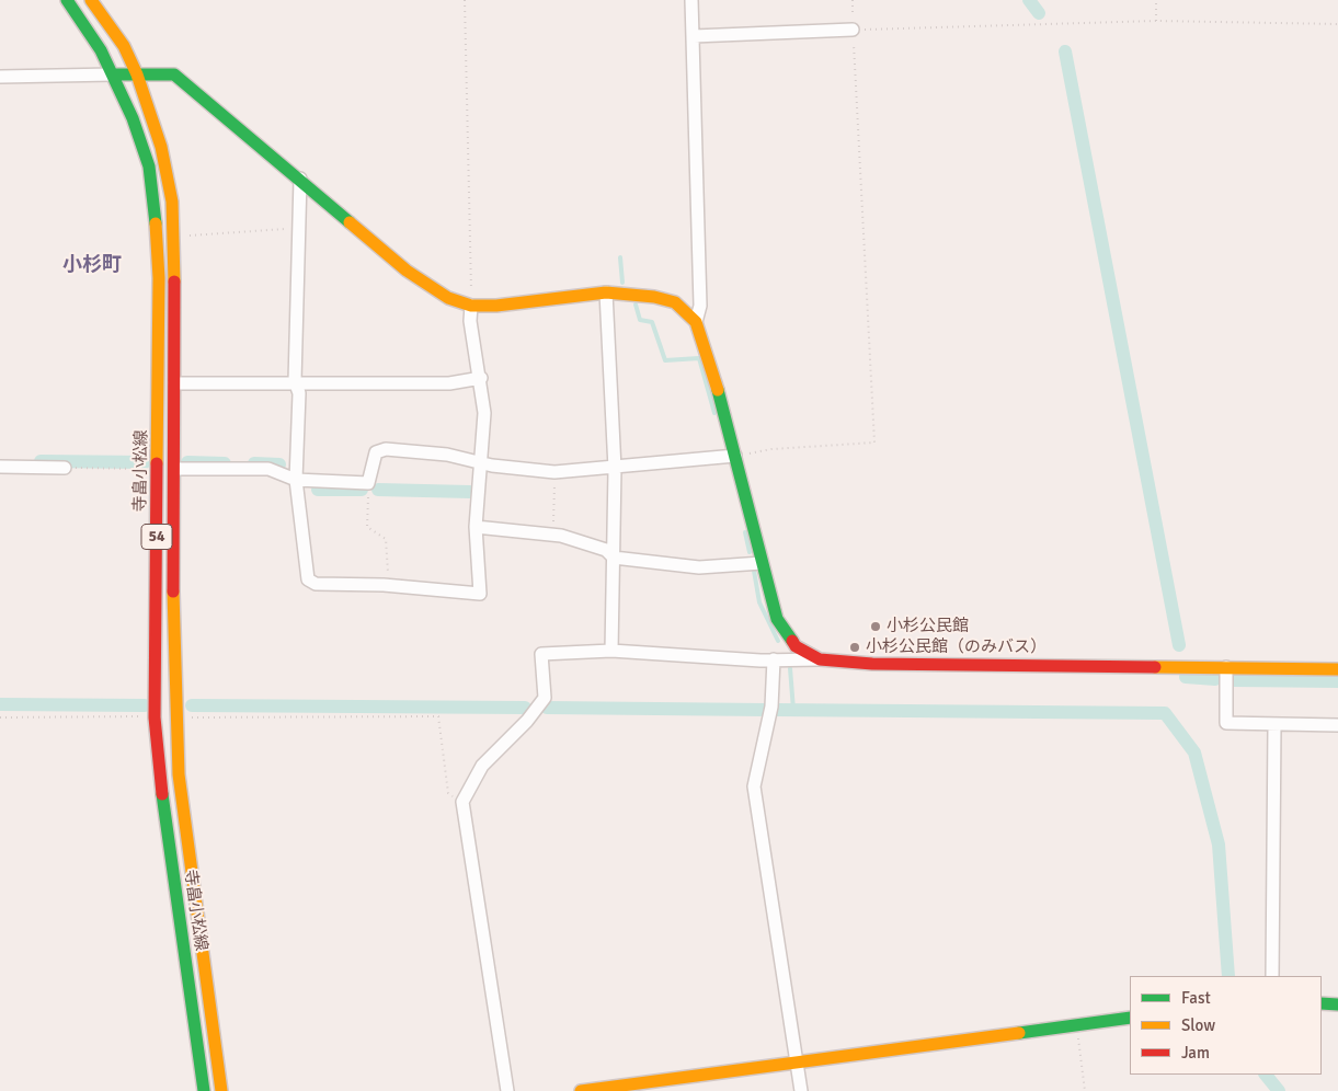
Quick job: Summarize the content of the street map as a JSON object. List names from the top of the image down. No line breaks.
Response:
{"streets":{"main road":["寺畠小松線","54"]},"districts":["小杉町"],"places":["小杉公民館","小杉公民館（のみバス）"],"legend":["Fast","Slow","Jam"]}
